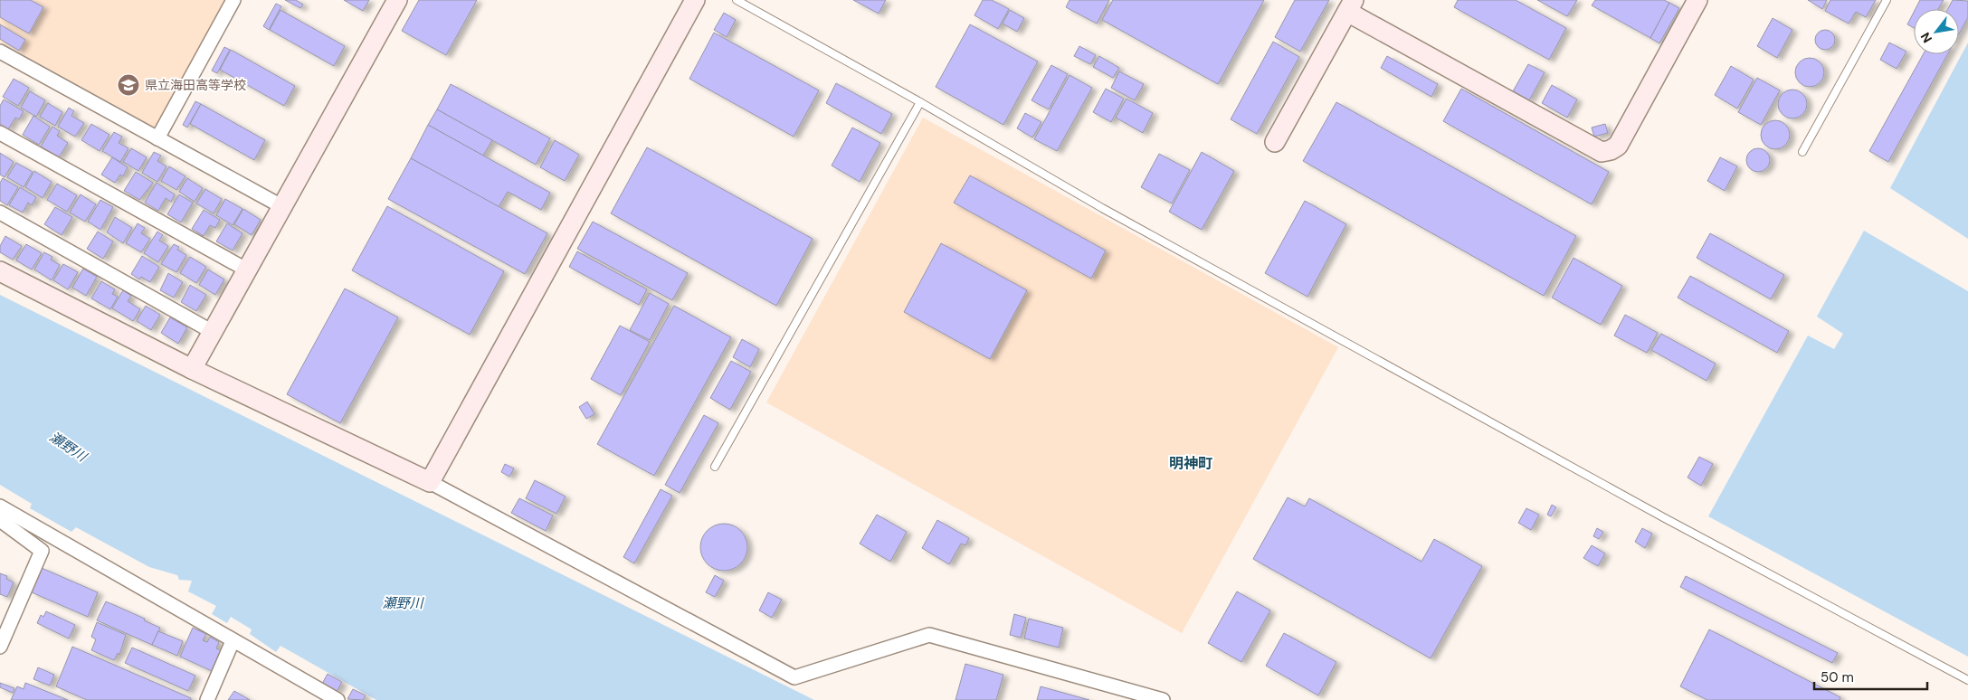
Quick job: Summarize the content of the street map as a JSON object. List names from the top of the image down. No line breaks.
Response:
{"districts":["明神町"],"water":["瀬野川"],"places":{"school or university":["県立海田高等学校"]},"scale_bar":"50 m","north":"bottom left"}
